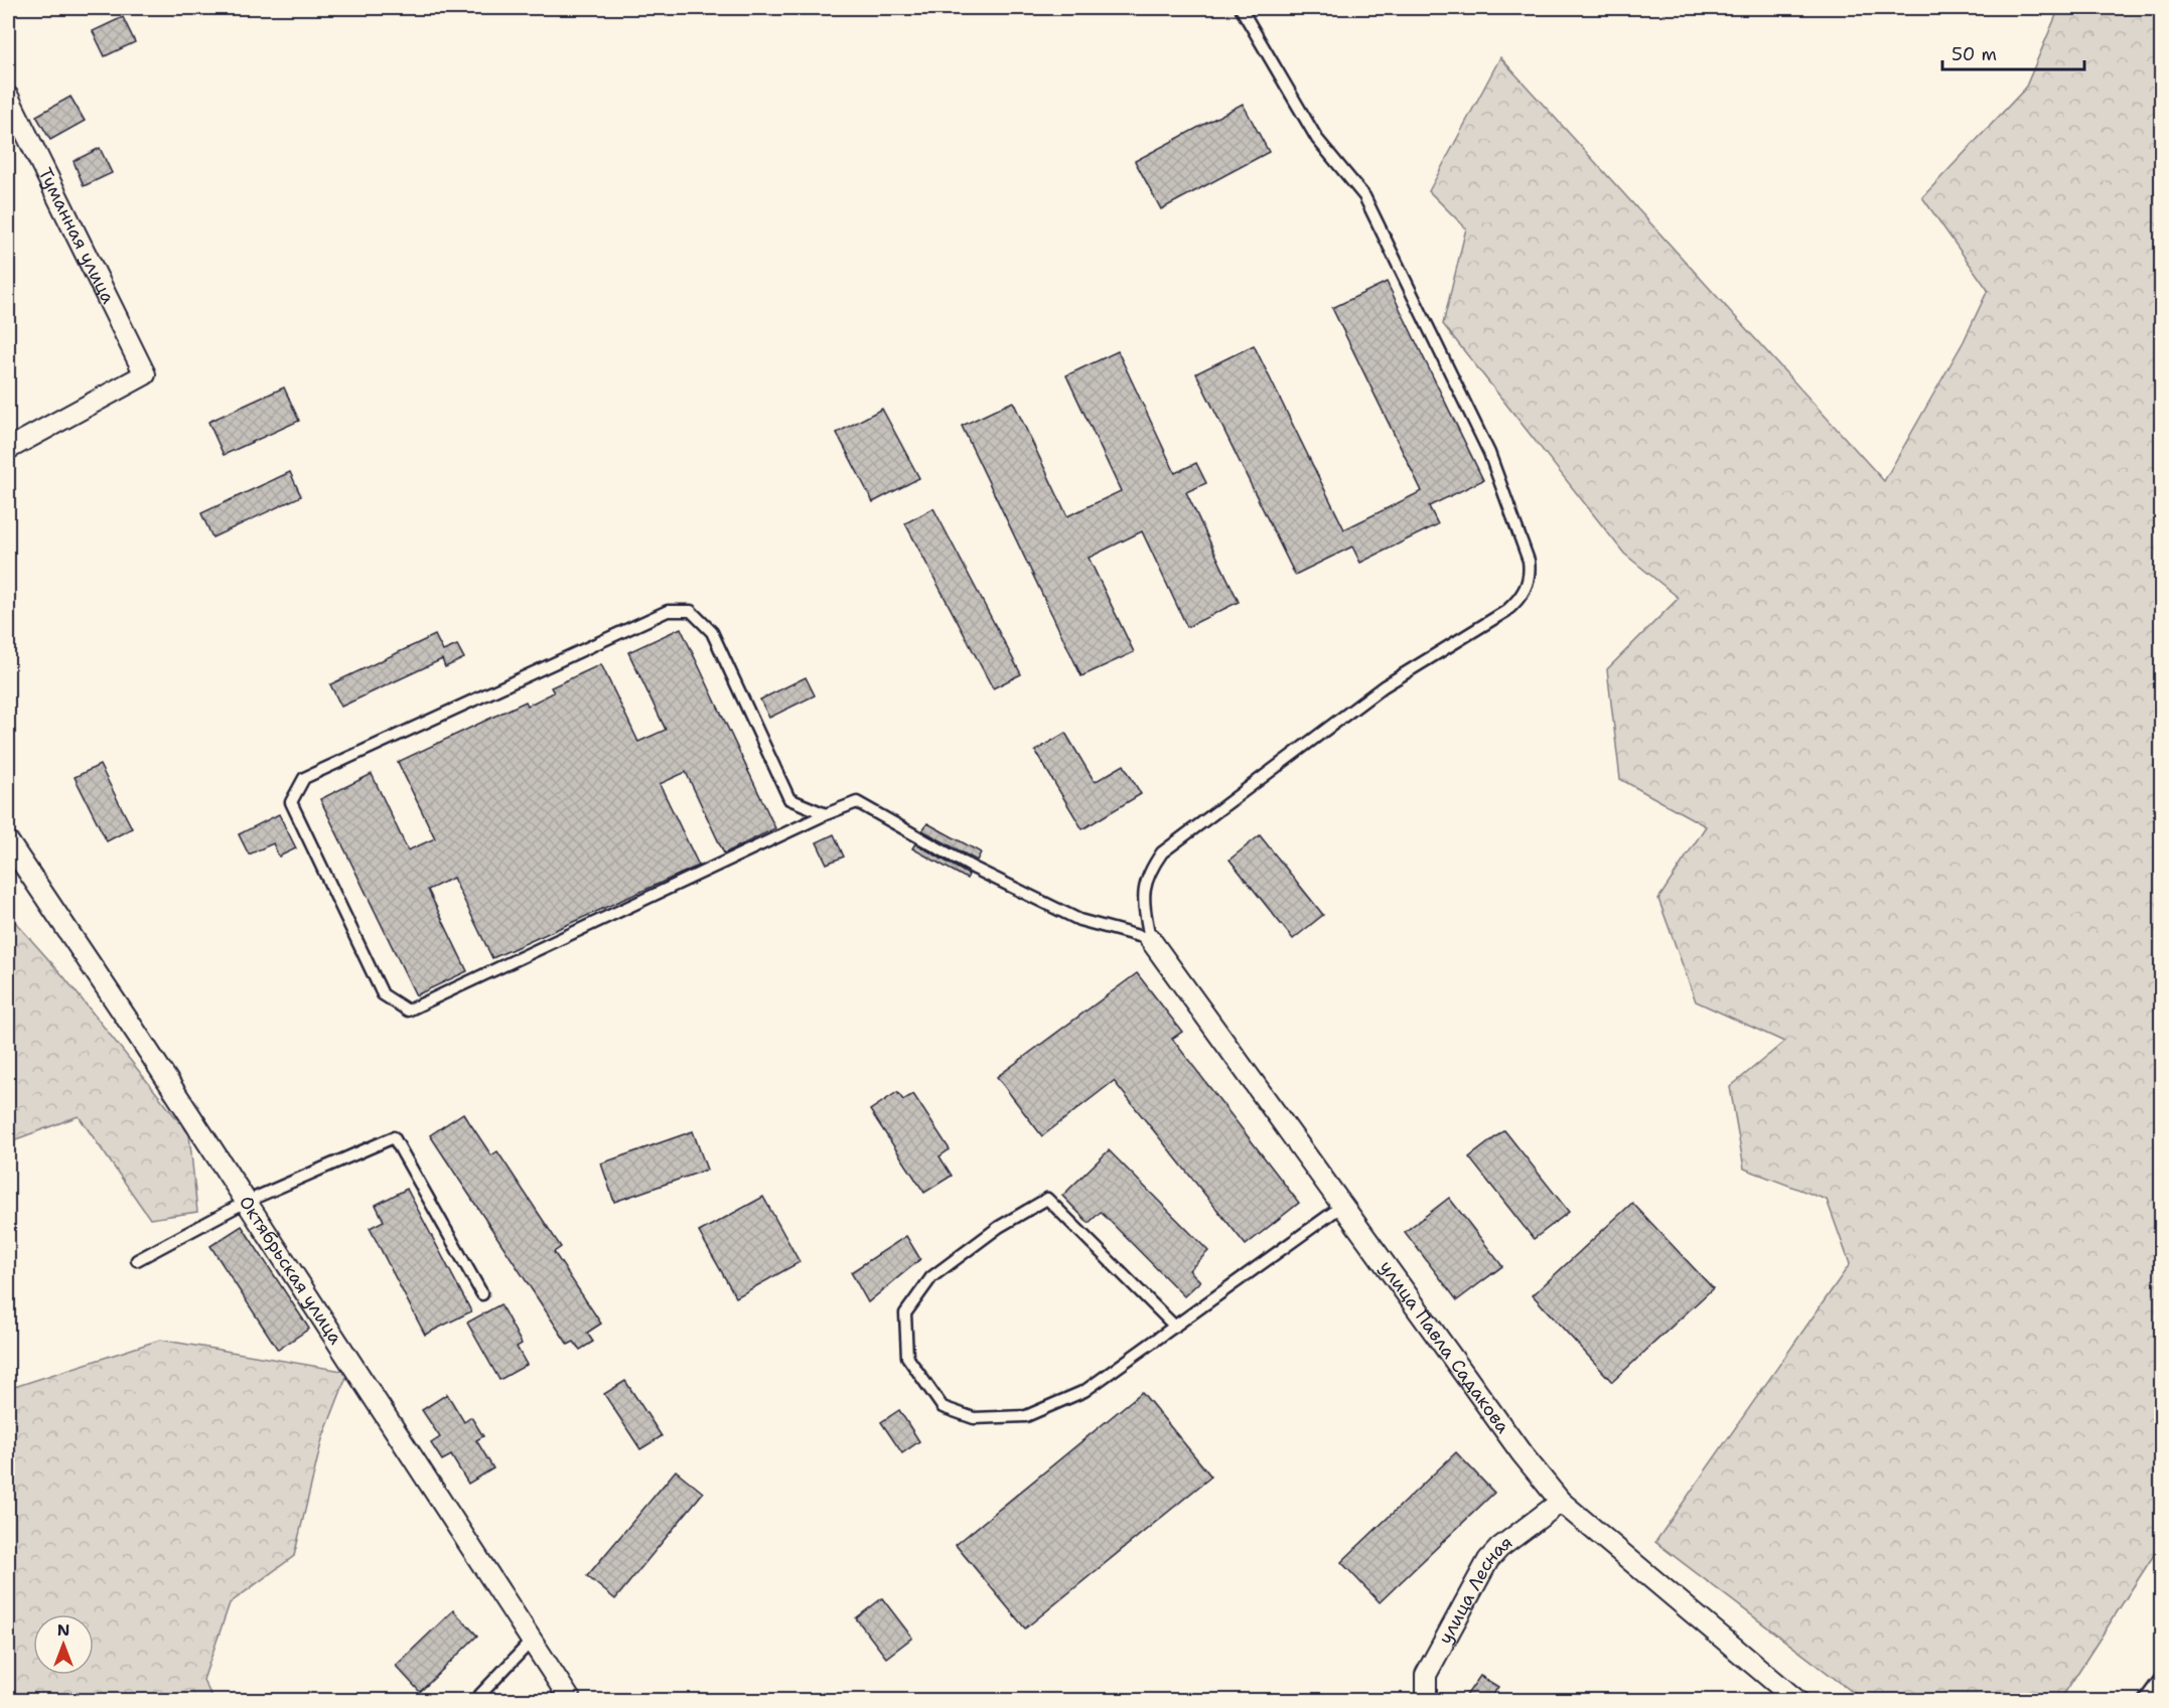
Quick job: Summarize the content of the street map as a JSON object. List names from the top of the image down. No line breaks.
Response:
{"streets":{"street":["Туманная улица","Октябрьская улица","улица Павла Садакова","улица Лесная"]},"crossings":[["улица Павла Садакова","улица Лесная"]],"scale_bar":"50 m","north":"top"}
